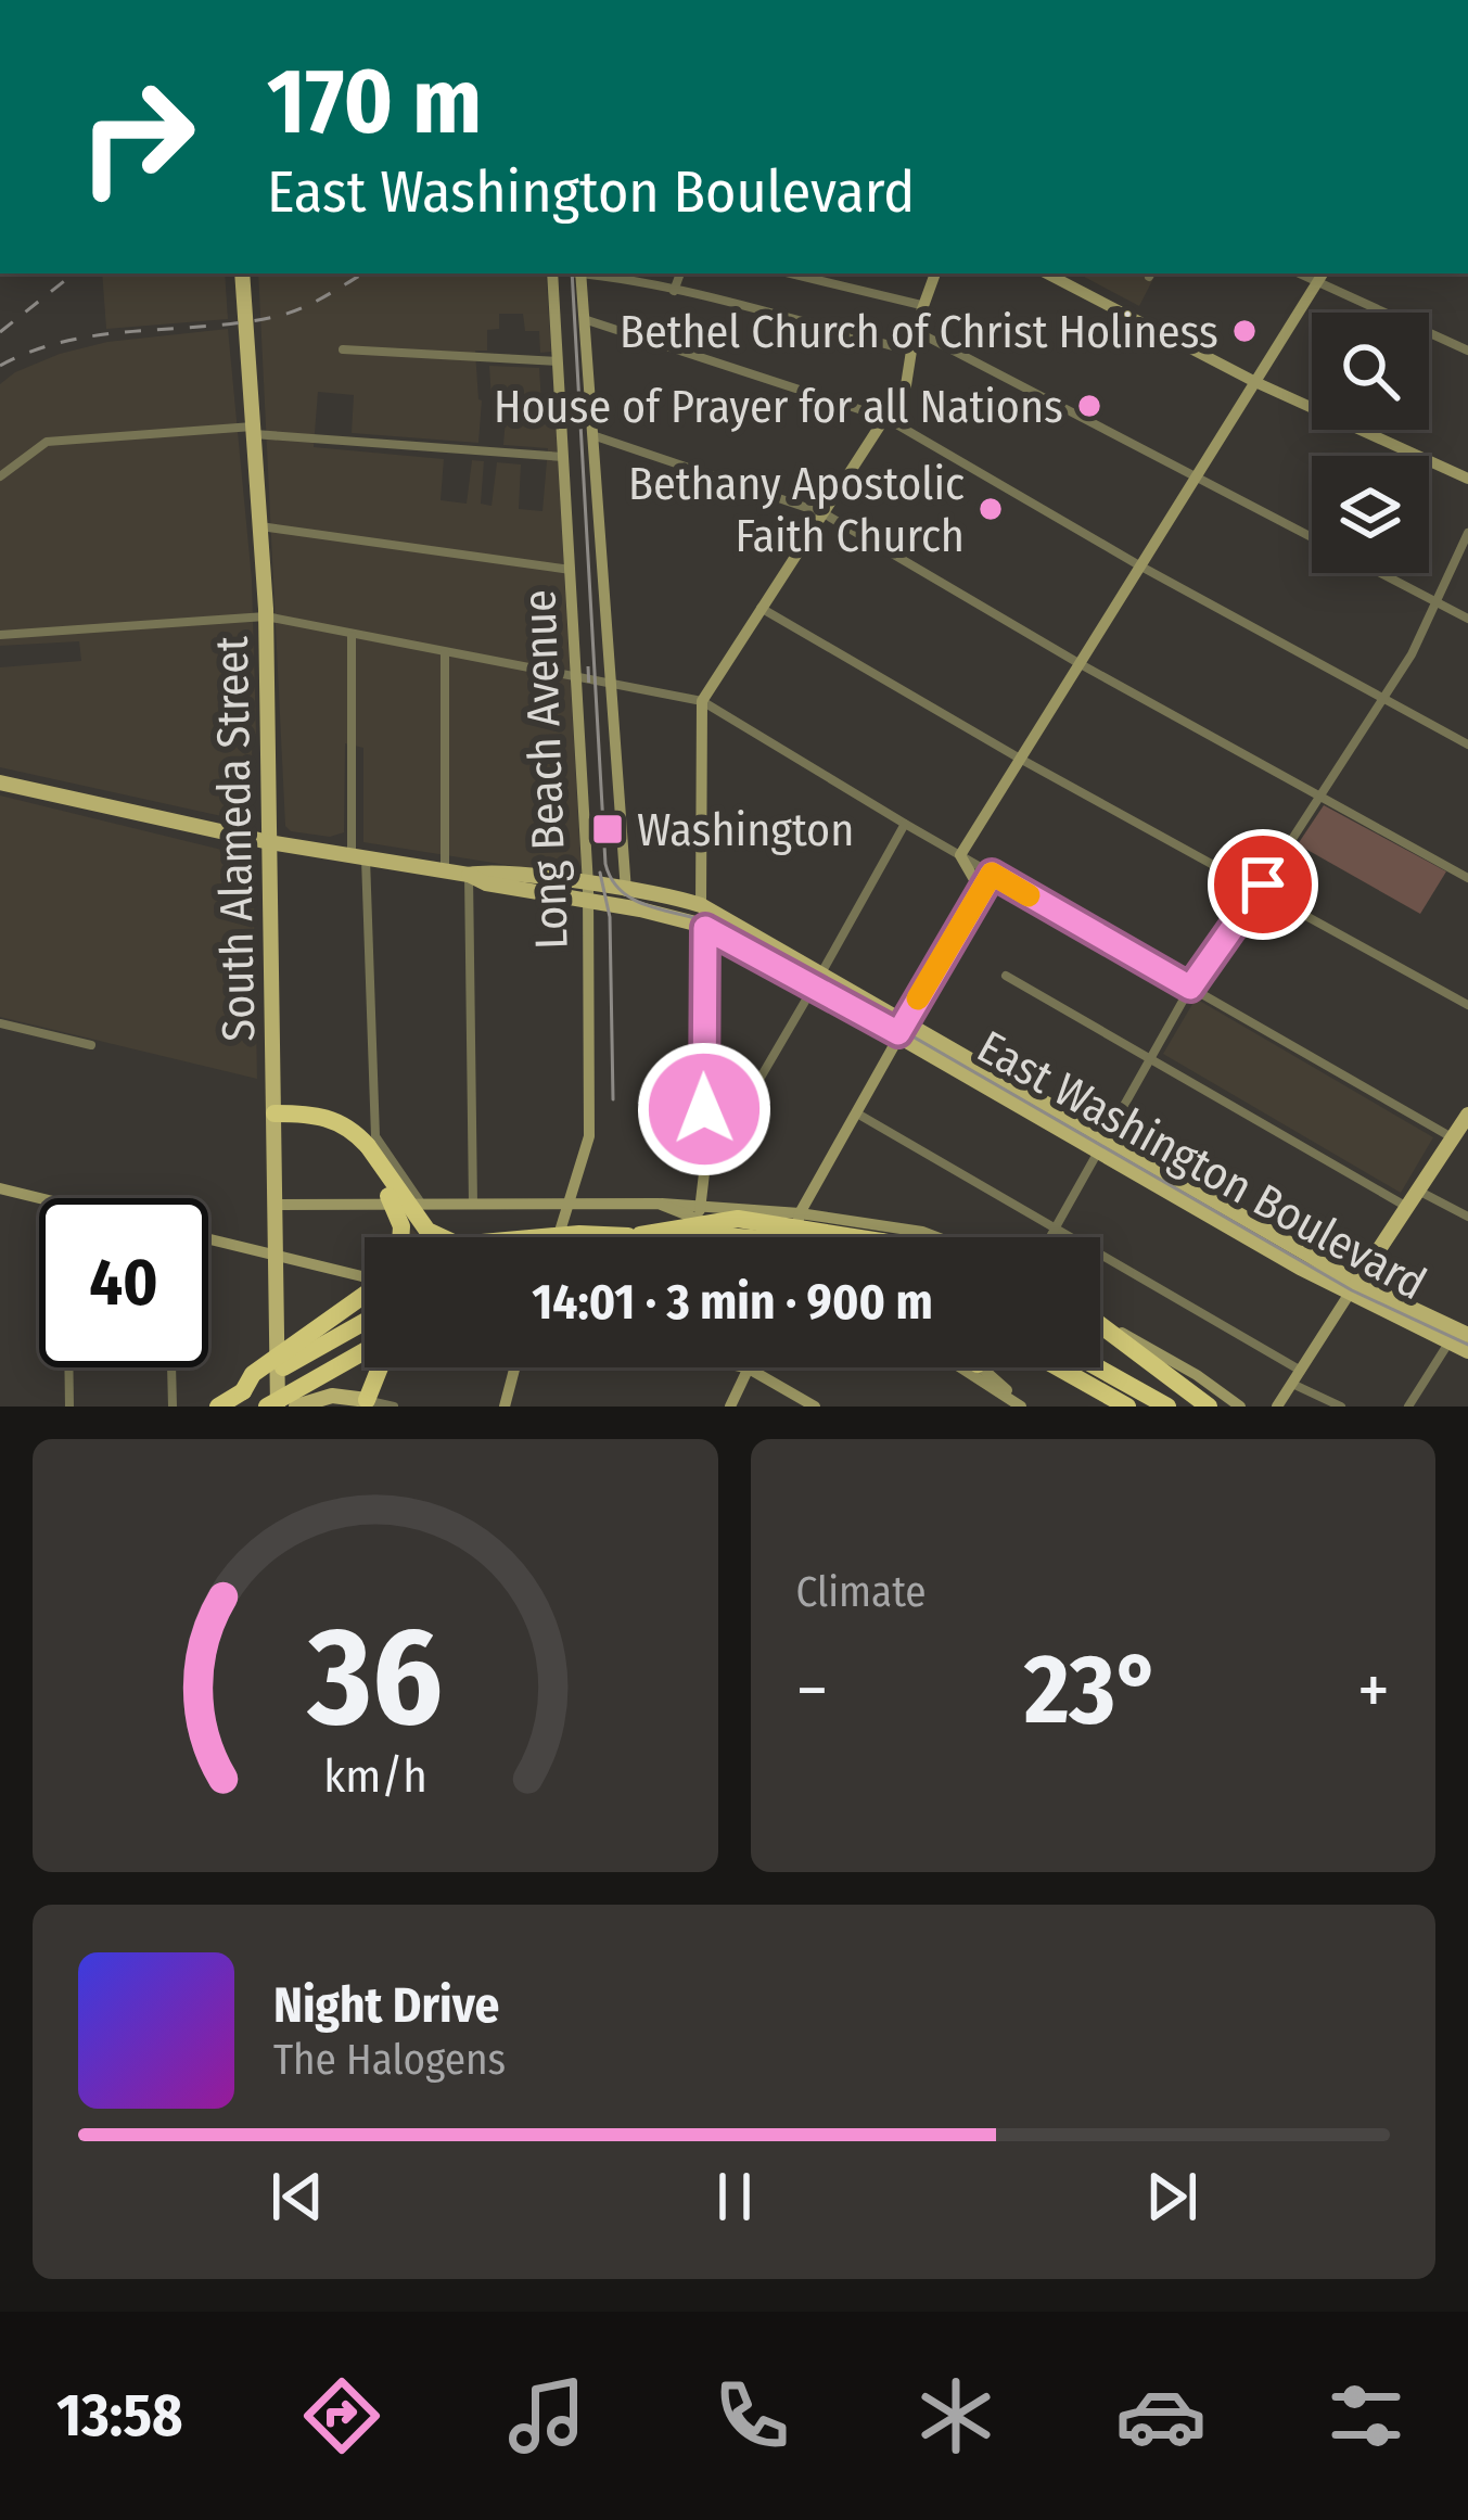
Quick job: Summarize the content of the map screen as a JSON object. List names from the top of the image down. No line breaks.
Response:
{"streets":{"main road":["South Alameda Street","East Washington Boulevard"],"street":["Long Beach Avenue"]},"crossings":[["Long Beach Avenue","East Washington Boulevard"],["South Alameda Street","East Washington Boulevard"]],"places":{"other":["Bethel Church of Christ Holiness","House of Prayer for all Nations","Bethany Apostolic Faith Church"],"transit":["Washington"]},"page":{"turn":["170 m","East Washington Boulevard"],"limit":"40","trip":"14:01 · 3 min · 900 m","tile":"Climate","heat":["−","23°","+"],"song":["Night Drive","The Halogens"],"tabs":"13:58","gauge":["36","km/h"]}}
